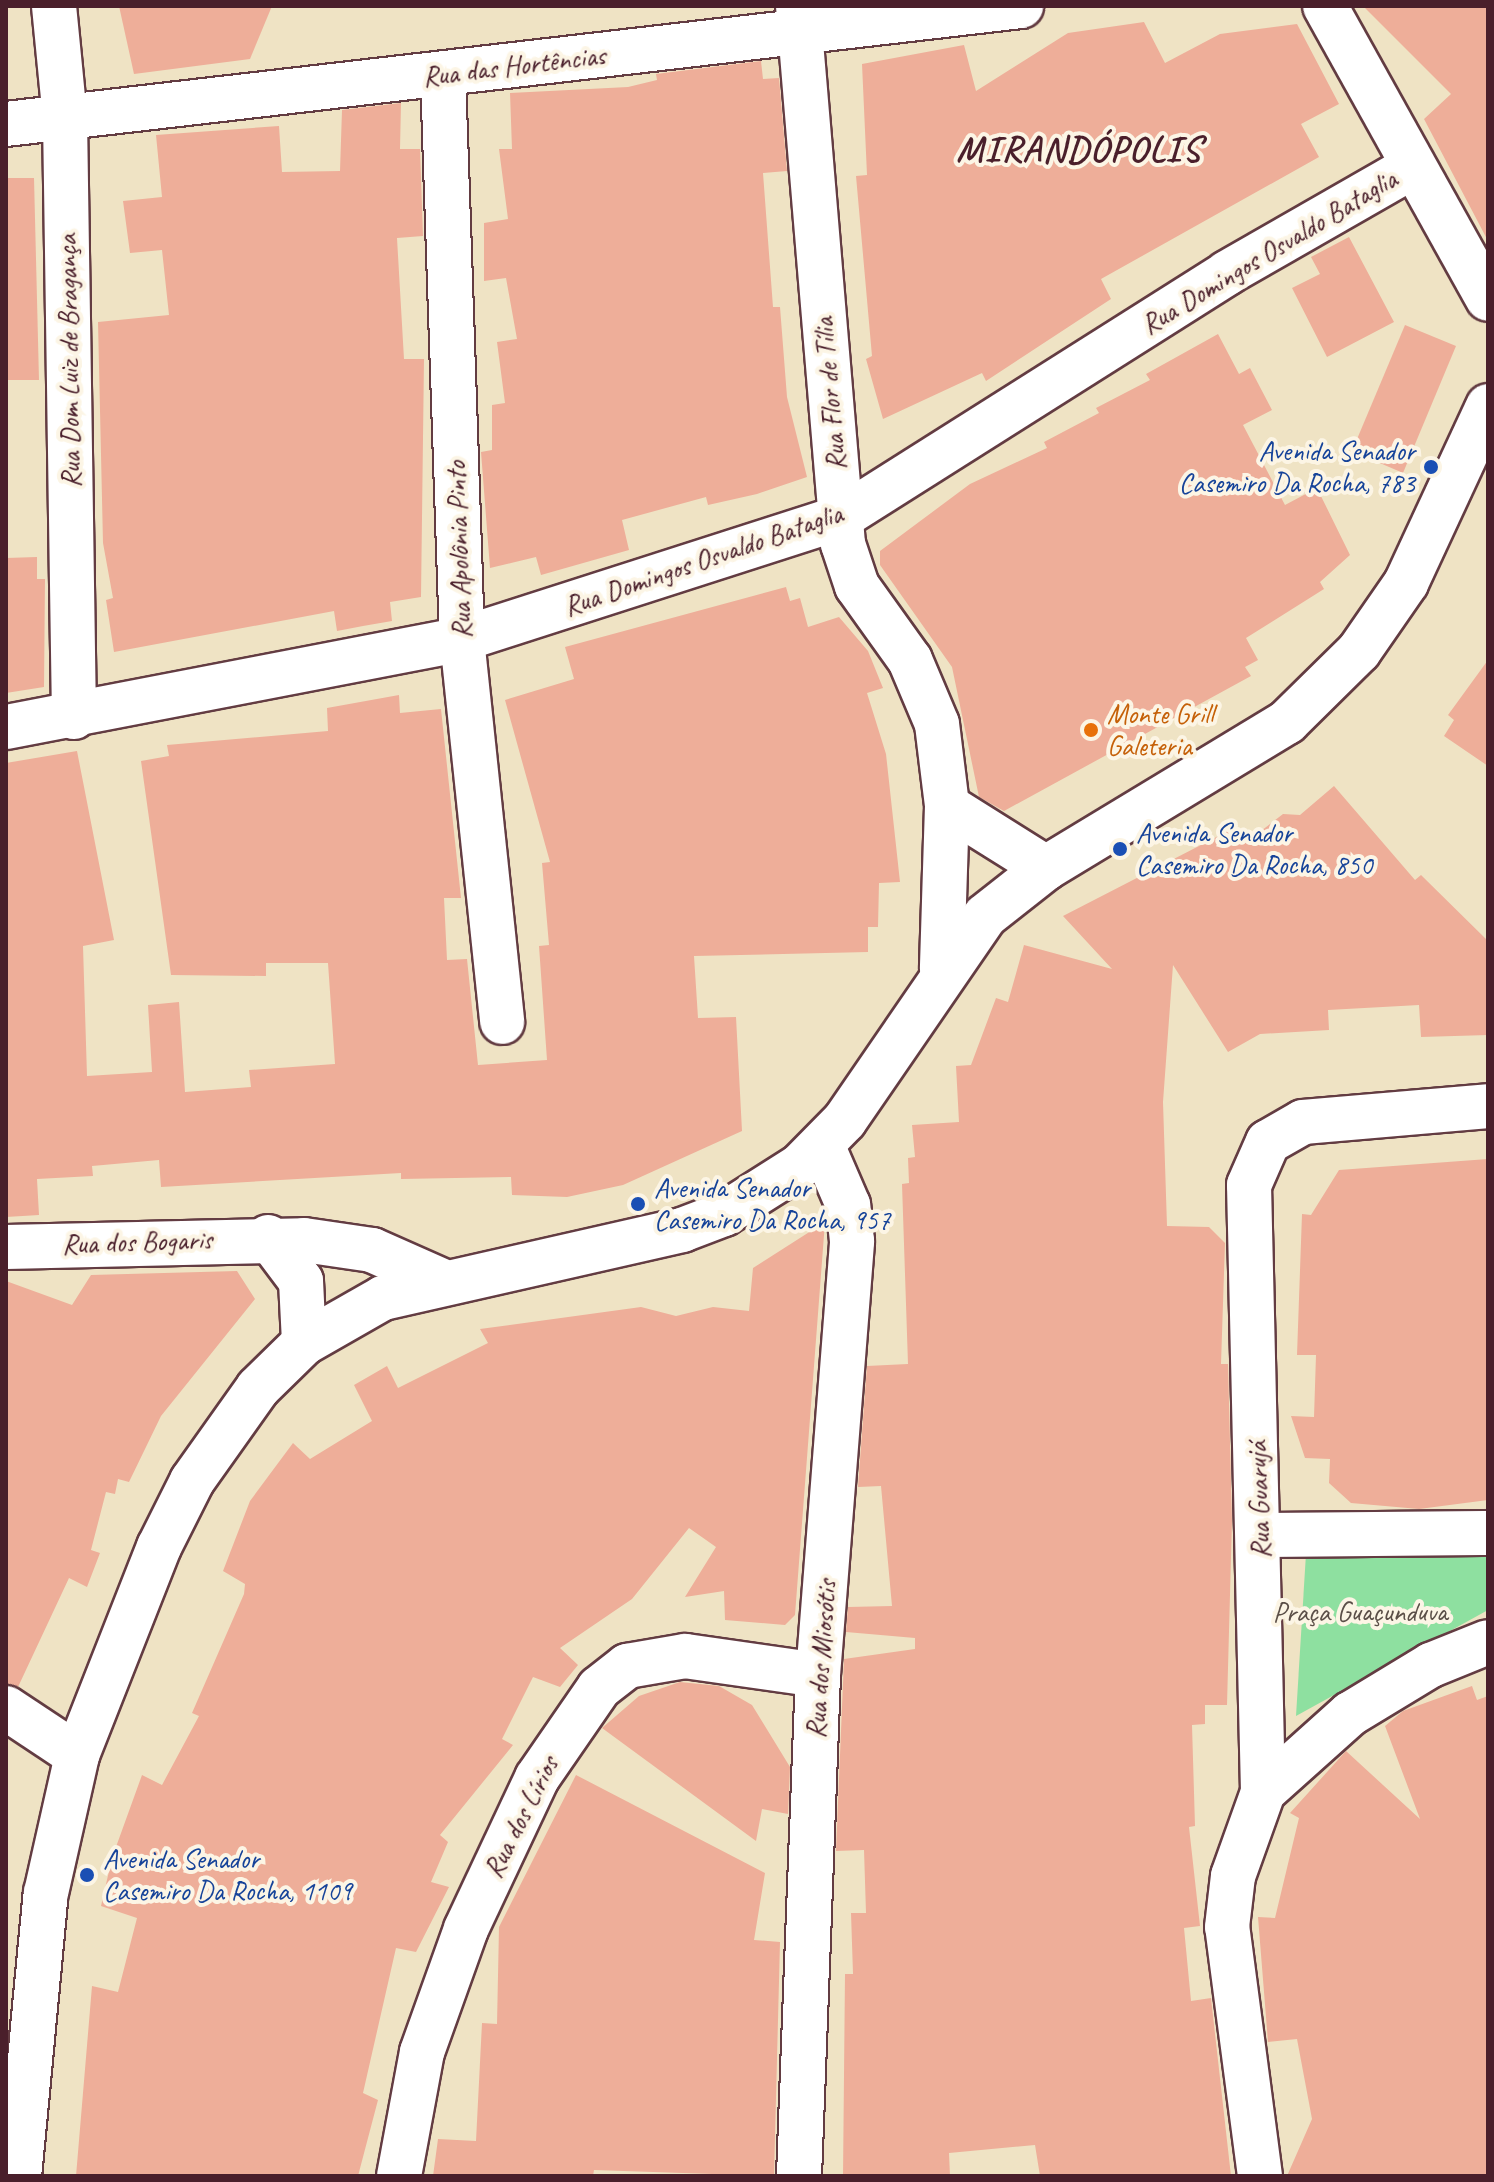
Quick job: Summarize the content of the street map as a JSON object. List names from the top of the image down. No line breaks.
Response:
{"streets":{"street":["Rua das Hortências","Rua Domingos Osvaldo Bataglia","Rua Dom Luiz de Bragança","Rua Flor de Tília","Rua Apolônia Pinto","Rua dos Bogaris","Rua Guarujá","Rua dos Miosótis","Rua dos Lírios"]},"crossings":[["Rua das Hortências","Rua Dom Luiz de Bragança"],["Rua das Hortências","Rua Flor de Tília"],["Rua das Hortências","Rua Apolônia Pinto"],["Rua Domingos Osvaldo Bataglia","Rua Dom Luiz de Bragança"],["Rua Domingos Osvaldo Bataglia","Rua Flor de Tília"],["Rua Domingos Osvaldo Bataglia","Rua Apolônia Pinto"],["Rua dos Miosótis","Rua dos Lírios"]],"districts":["MIRANDÓPOLIS"],"parks":["Praça Guaçunduva"],"places":["Avenida Senador Casemiro Da Rocha, 783","Monte Grill Galeteria","Avenida Senador Casemiro Da Rocha, 850","Avenida Senador Casemiro Da Rocha, 957","Avenida Senador Casemiro Da Rocha, 1109"]}
